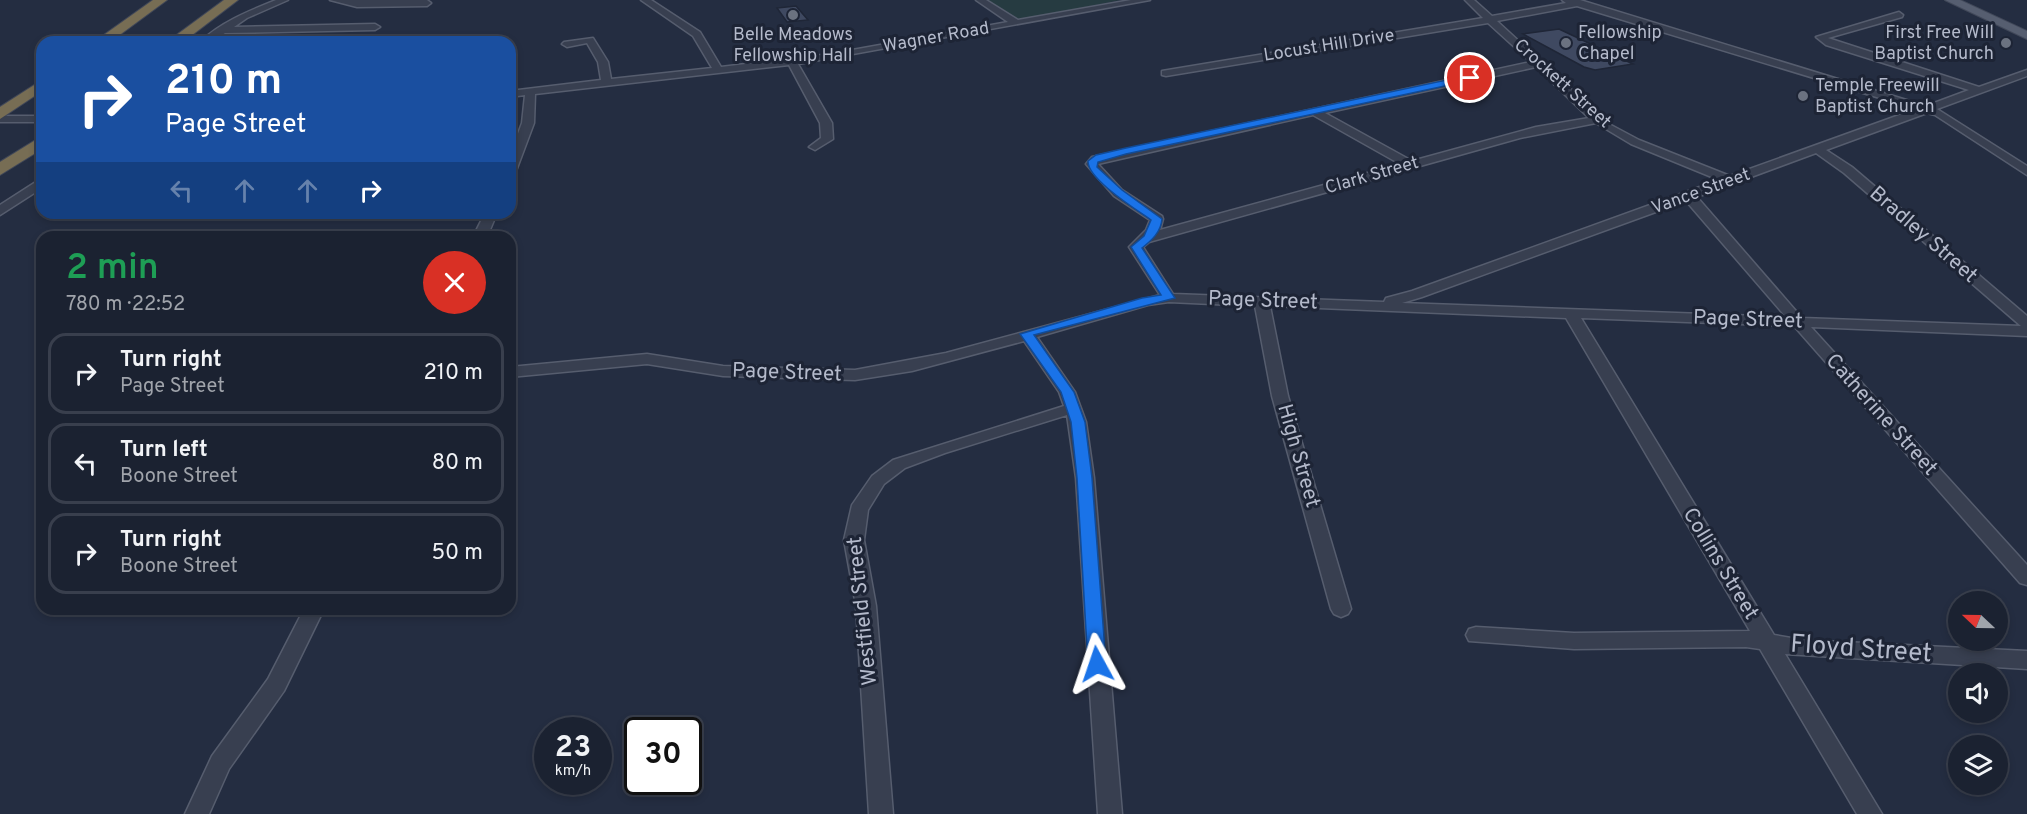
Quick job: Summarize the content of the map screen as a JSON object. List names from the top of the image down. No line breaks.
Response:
{"streets":{"street":["Wagner Road","Locust Hill Drive","Crockett Street","Clark Street","Vance Street","Bradley Street","Page Street","Catherine Street","High Street","Collins Street","Westfield Street","Floyd Street"]},"crossings":[["Locust Hill Drive","Crockett Street"],["Crockett Street","Clark Street"],["Crockett Street","Vance Street"],["Vance Street","Bradley Street"],["Vance Street","Page Street"],["Vance Street","Catherine Street"],["Page Street","Catherine Street"],["Page Street","High Street"],["Page Street","Collins Street"],["Collins Street","Floyd Street"]],"places":["Belle Meadows Fellowship Hall","Fellowship Chapel","First Free Will Baptist Church","Temple Freewill Baptist Church"],"north":"left","page":{"turn":["210 m","Page Street"],"heading":["2 min","780 m · 22:52"],"list":[{"name":"Turn right","note":"Page Street","value":"210 m"},{"name":"Turn left","note":"Boone Street","value":"80 m"},{"name":"Turn right","note":"Boone Street","value":"50 m"}],"speed":"23 km/h","limit":"30"}}
